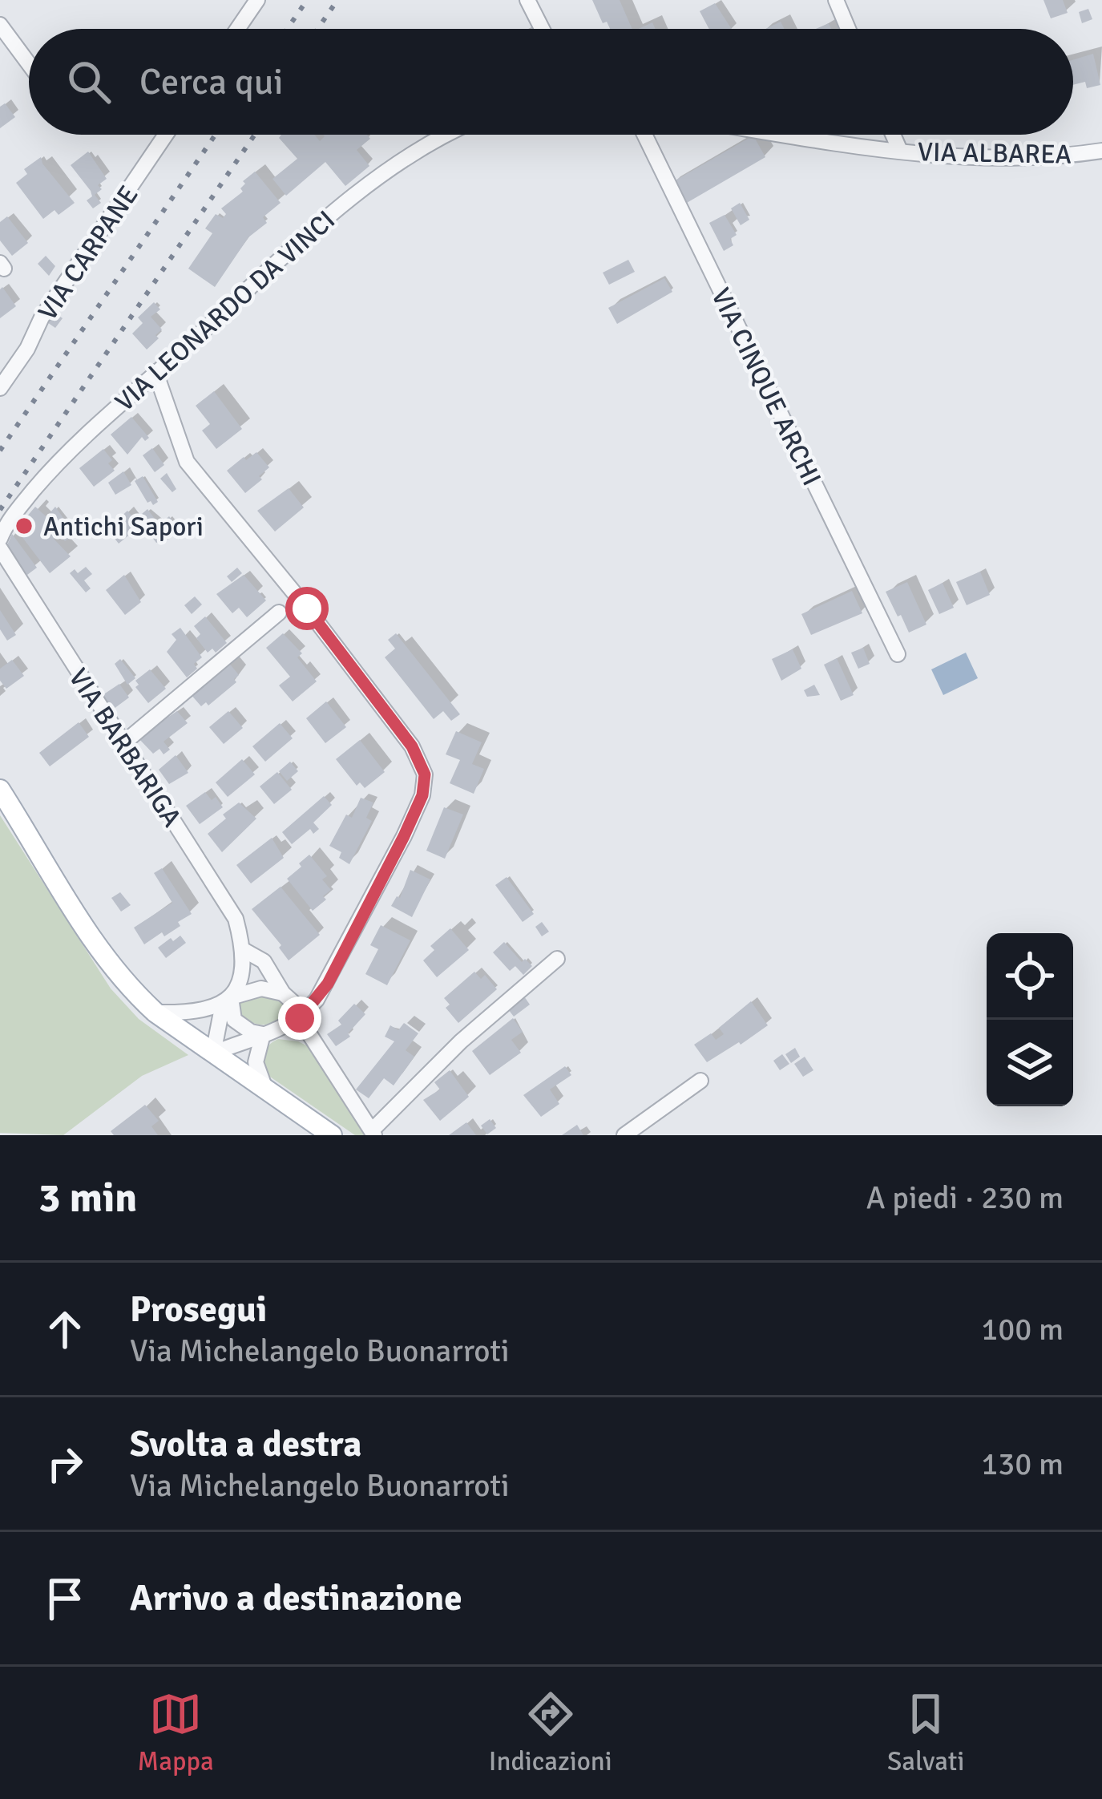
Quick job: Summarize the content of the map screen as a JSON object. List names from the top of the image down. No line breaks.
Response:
{"streets":{"street":["VIA ALBAREA","VIA CARPANE","VIA LEONARDO DA VINCI","VIA CINQUE ARCHI","VIA BARBARIGA"]},"places":["Antichi Sapori"],"page":{"search":"Cerca qui","heading":["3 min","A piedi · 230 m"],"list":[["Prosegui","Via Michelangelo Buonarroti","100 m"],["Svolta a destra","Via Michelangelo Buonarroti","130 m"],"Arrivo a destinazione"],"nav":["Mappa","Indicazioni","Salvati"]}}
